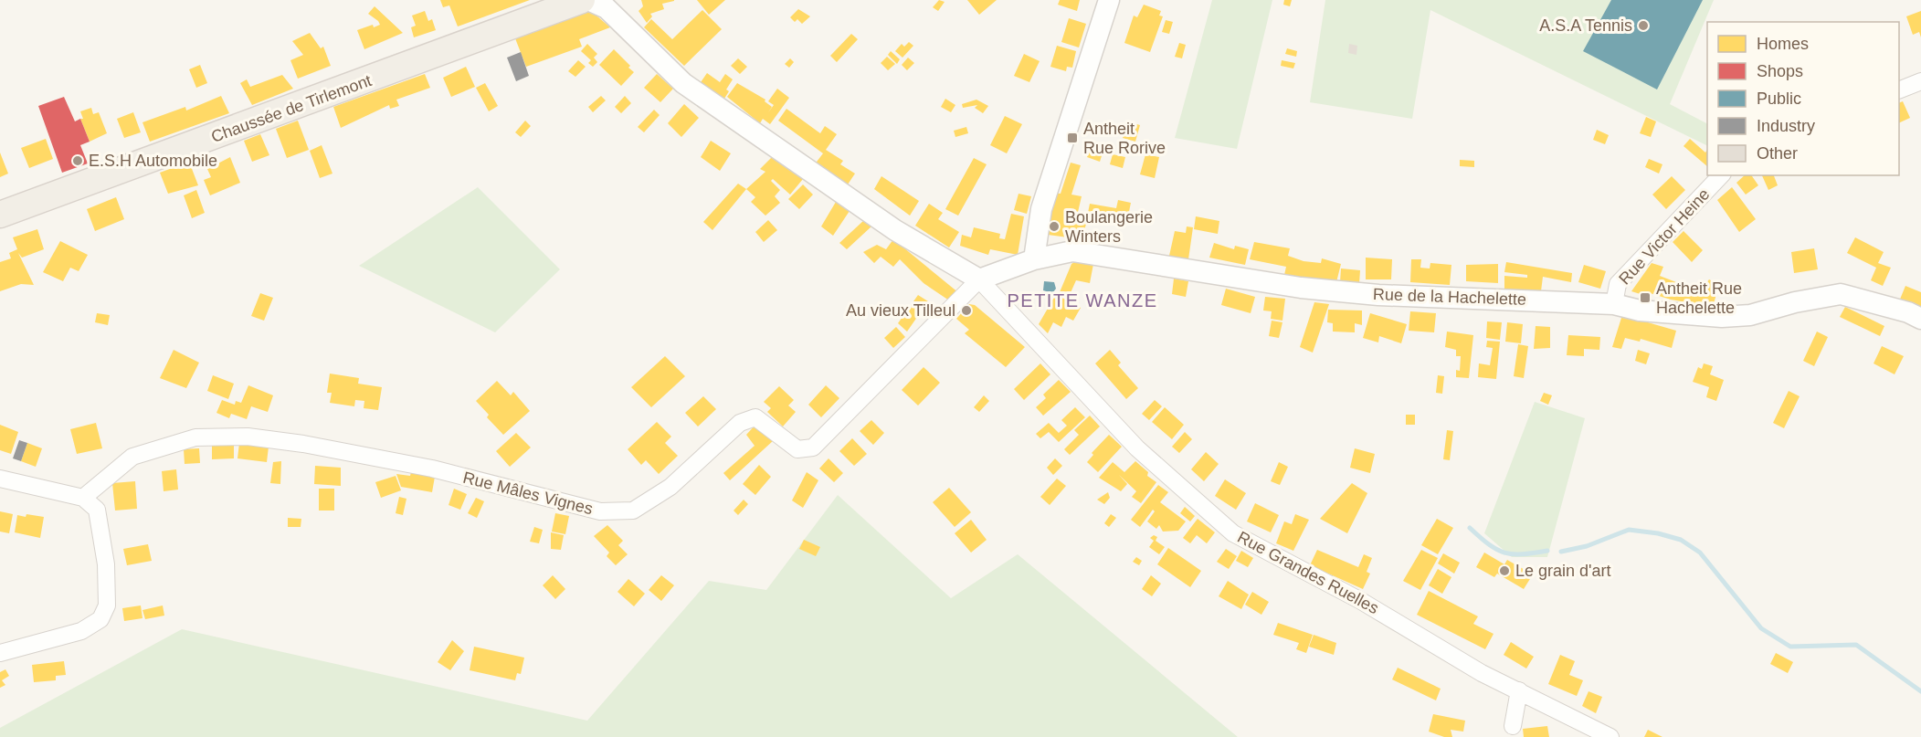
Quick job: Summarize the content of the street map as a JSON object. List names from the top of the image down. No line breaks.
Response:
{"streets":{"main road":["Chaussée de Tirlemont"],"street":["Rue Victor Heine","Rue de la Hachelette","Rue Mâles Vignes","Rue Grandes Ruelles"]},"crossings":[["Rue Victor Heine","Rue de la Hachelette"],["Rue de la Hachelette","Rue Mâles Vignes"],["Rue de la Hachelette","Rue Grandes Ruelles"],["Rue Mâles Vignes","Rue Grandes Ruelles"]],"districts":["PETITE WANZE"],"places":{"other":["A.S.A Tennis","E.S.H Automobile","Boulangerie Winters","Au vieux Tilleul","Le grain d'art"],"transit":["Antheit Rue Rorive","Antheit Rue Hachelette"]},"legend":["Homes","Shops","Public","Industry","Other"]}
